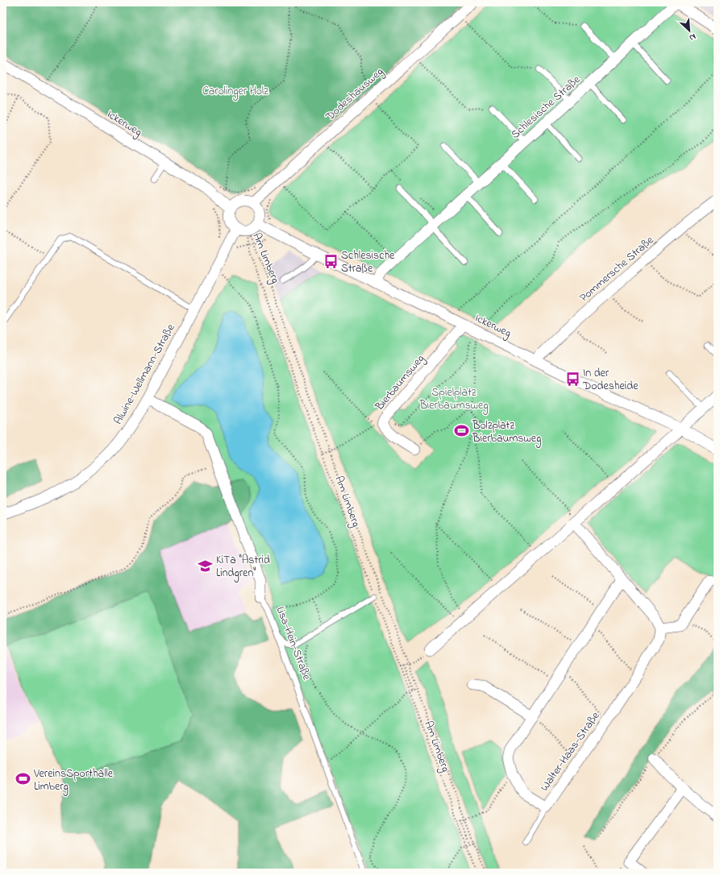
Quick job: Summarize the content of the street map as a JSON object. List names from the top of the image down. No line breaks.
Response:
{"streets":{"street":["Dodeshausweg","Schlesische Straße","Ickerweg","Pommersche Straße","Alwine-Wellmann-Straße","Bierbaumsweg","Lisa-Hein-Straße","Walter-Haas-Straße"],"path":["Am Limberg"]},"crossings":[["Dodeshausweg","Ickerweg"],["Dodeshausweg","Am Limberg"],["Dodeshausweg","Alwine-Wellmann-Straße"],["Schlesische Straße","Ickerweg"],["Ickerweg","Am Limberg"],["Ickerweg","Pommersche Straße"],["Ickerweg","Alwine-Wellmann-Straße"],["Ickerweg","Bierbaumsweg"],["Am Limberg","Alwine-Wellmann-Straße"],["Alwine-Wellmann-Straße","Lisa-Hein-Straße"]],"parks":["Carolinger Holz","Spielplatz Bierbaumsweg"],"places":{"bus stop":["Schlesische Straße","In der Dodesheide"],"sports":["Bolzplatz Bierbaumsweg","VereinsSporthalle Limberg"],"school or university":["KiTa \"Astrid Lindgren\""]},"north":"bottom right"}
